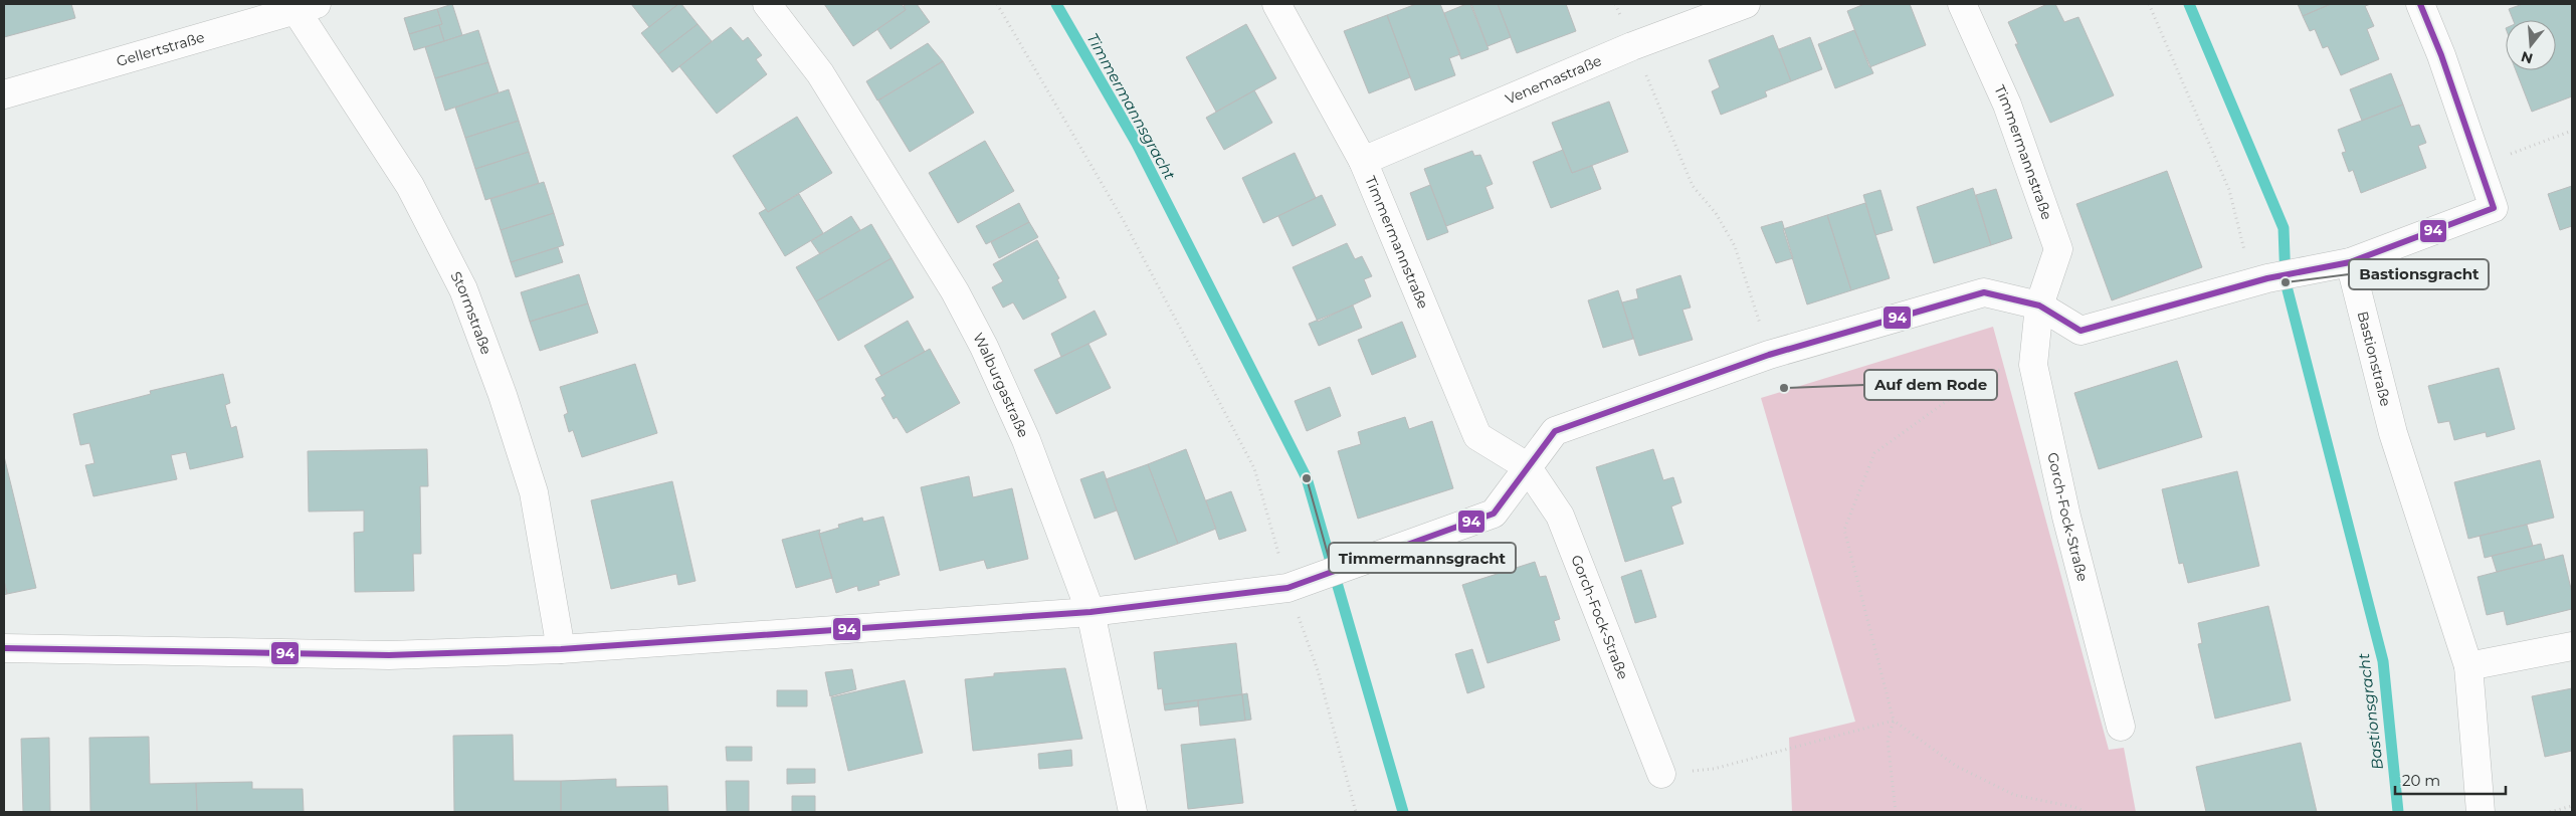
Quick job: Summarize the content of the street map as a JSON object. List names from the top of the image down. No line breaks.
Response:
{"streets":{"street":["Gellertstraße","Venemastraße","Timmermannstraße","Stormstraße","Bastionstraße","Walburgastraße","Gorch-Fock-Straße"]},"crossings":[["Gellertstraße","Stormstraße"],["Venemastraße","Timmermannstraße"],["Timmermannstraße","Gorch-Fock-Straße"]],"water":["Timmermannsgracht","Bastionsgracht"],"places":["Bastionsgracht","Auf dem Rode","Timmermannsgracht"],"lines":["transit line 94"],"scale_bar":"20 m","north":"bottom"}
